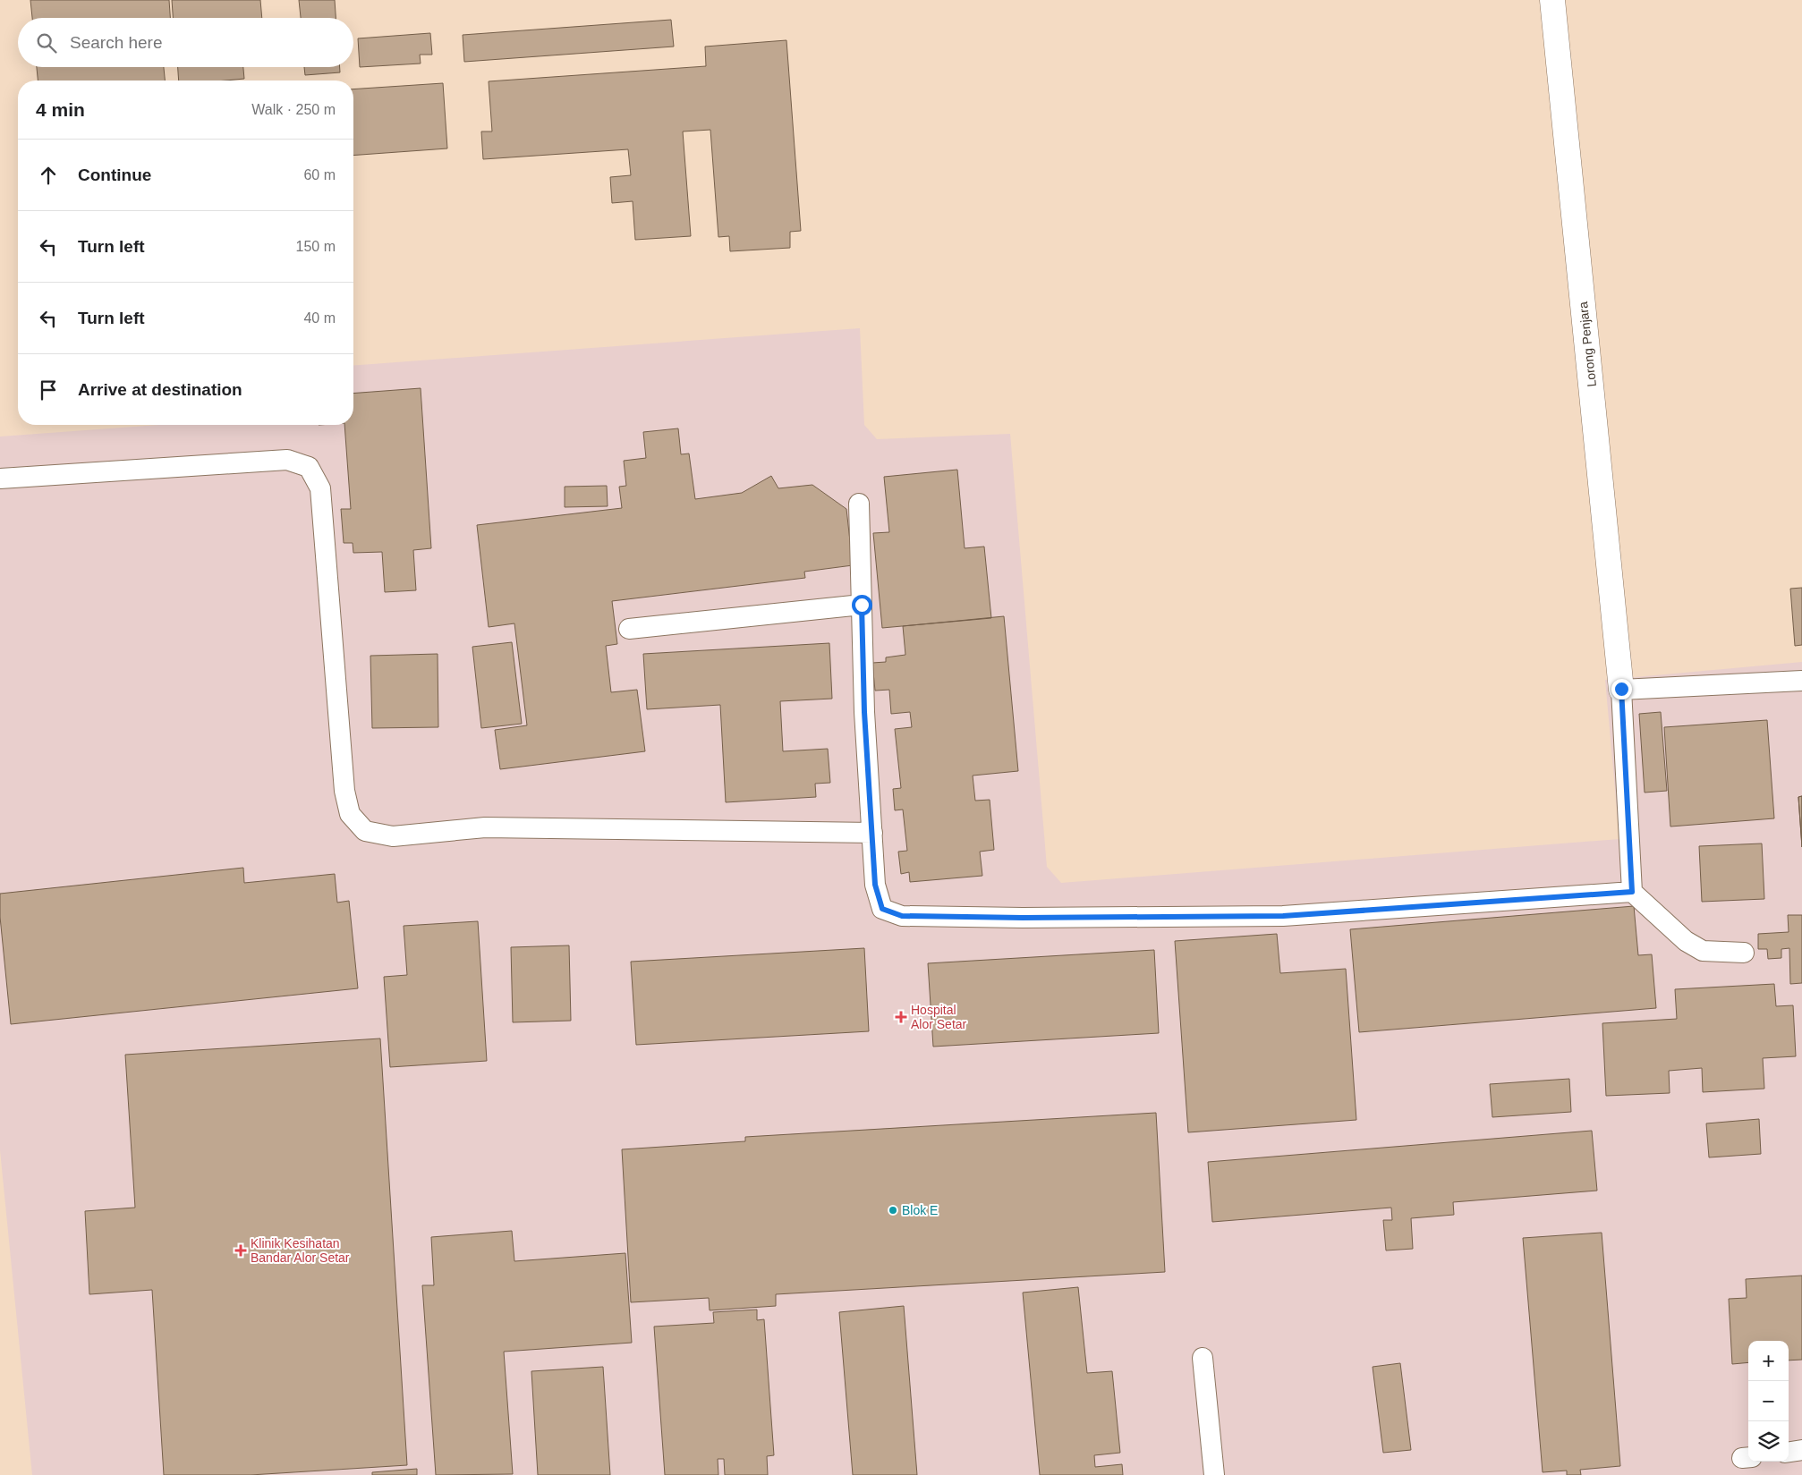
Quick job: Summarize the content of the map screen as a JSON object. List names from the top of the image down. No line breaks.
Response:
{"streets":{"street":["Lorong Penjara"]},"places":{"health":["Hospital Alor Setar","Klinik Kesihatan Bandar Alor Setar"],"other":["Blok E"]},"page":{"search":"Search here","heading":["4 min","Walk · 250 m"],"list":[["Continue","60 m"],["Turn left","150 m"],["Turn left","40 m"],"Arrive at destination"],"map_buttons":["+","−"]}}
